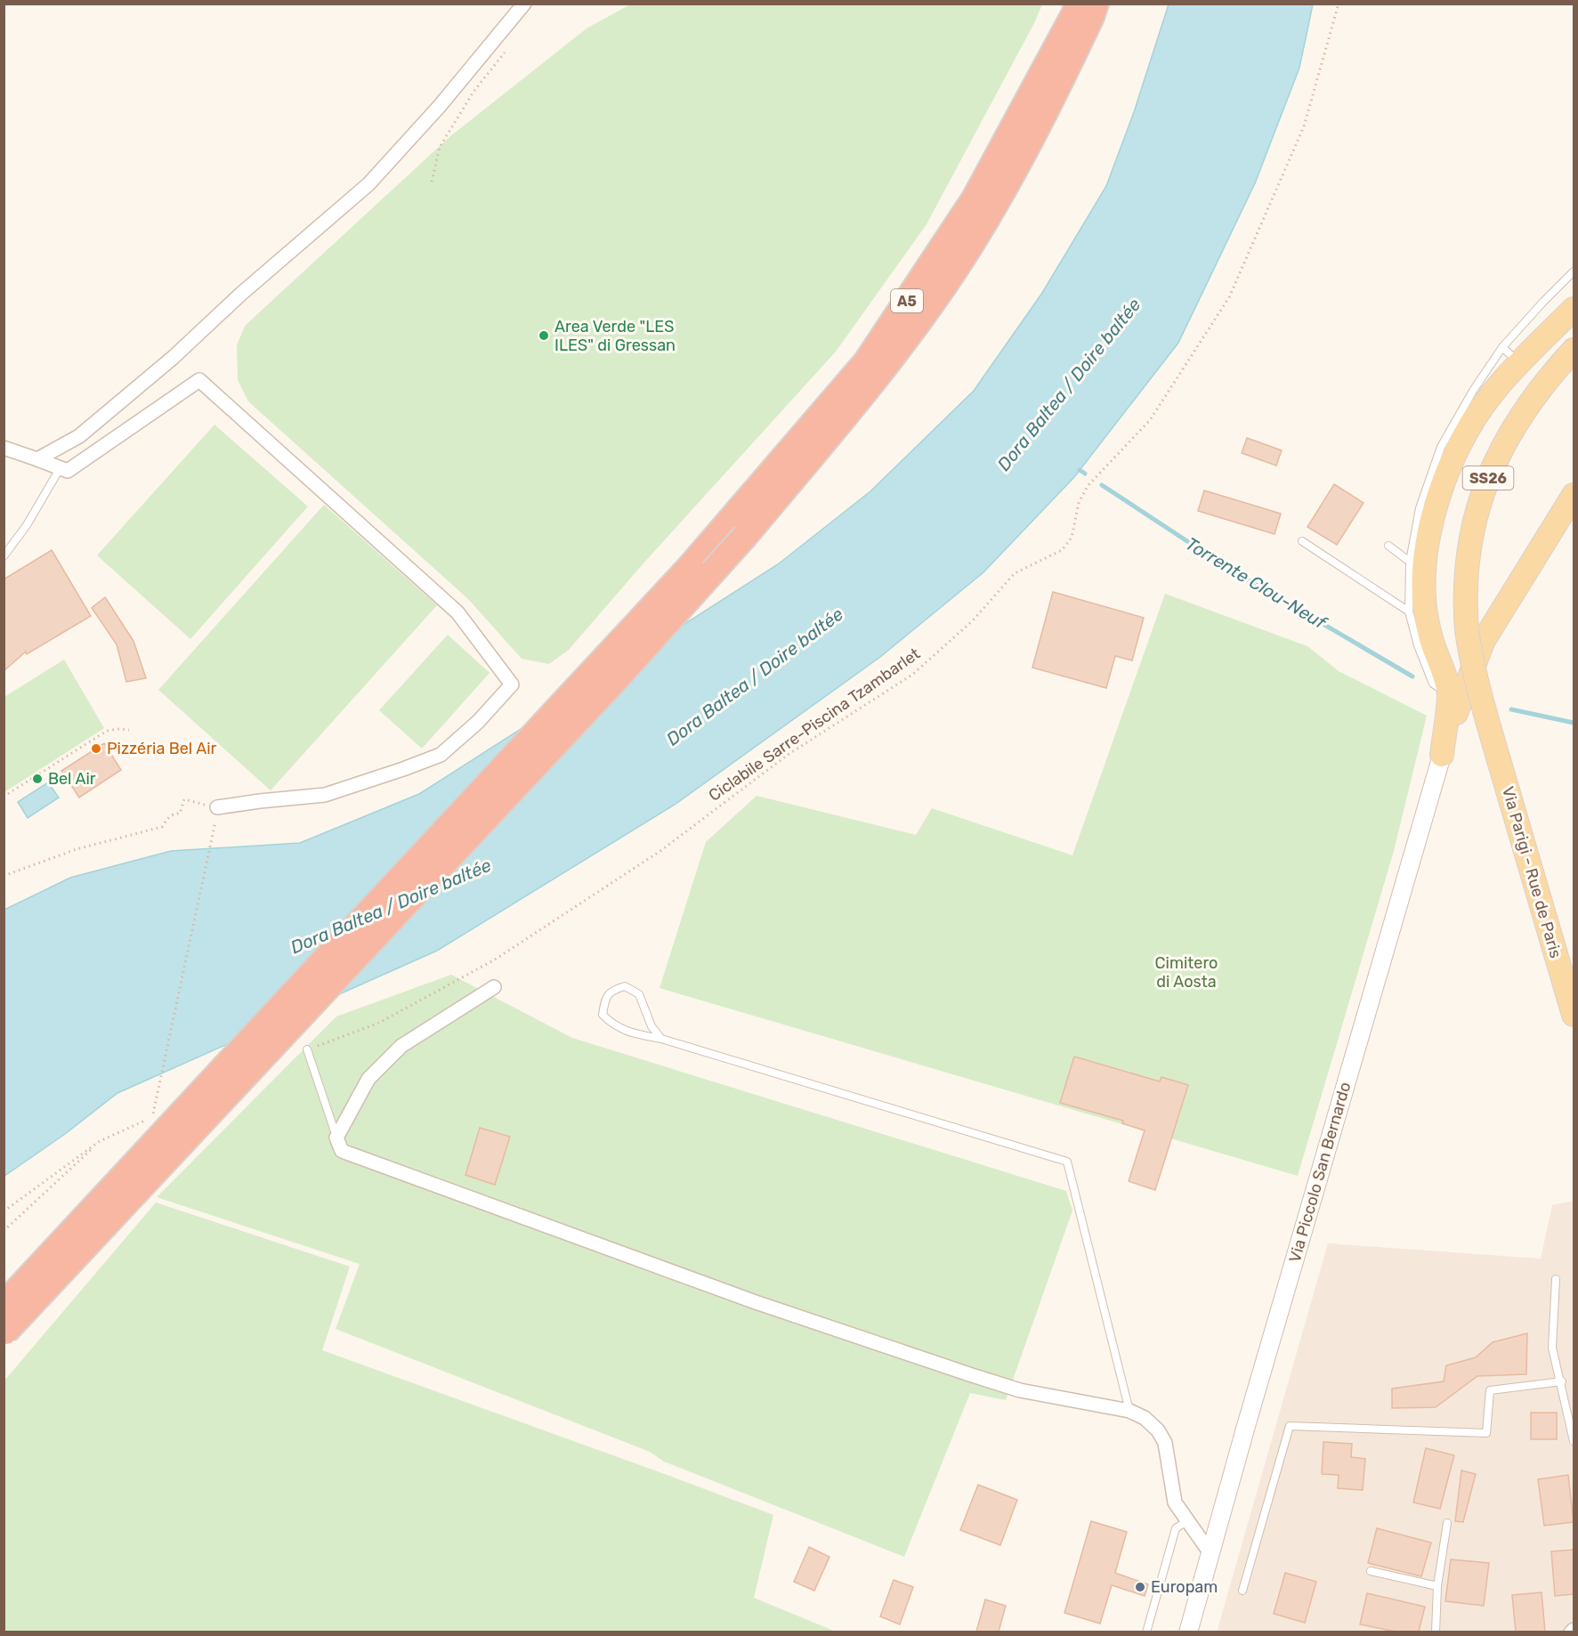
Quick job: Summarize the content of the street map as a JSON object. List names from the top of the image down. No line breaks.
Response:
{"streets":{"highway":["A5"],"main road":["SS26","Via Parigi - Rue de Paris"],"street":["Via Piccolo San Bernardo"],"path":["Ciclabile Sarre-Piscina Tzambarlet"]},"water":["Dora Baltea / Doire baltée","Torrente Clou-Neuf"],"parks":["Cimitero di Aosta"],"places":["Area Verde \"LES ILES\" di Gressan","Pizzéria Bel Air","Bel Air","Europam"]}
